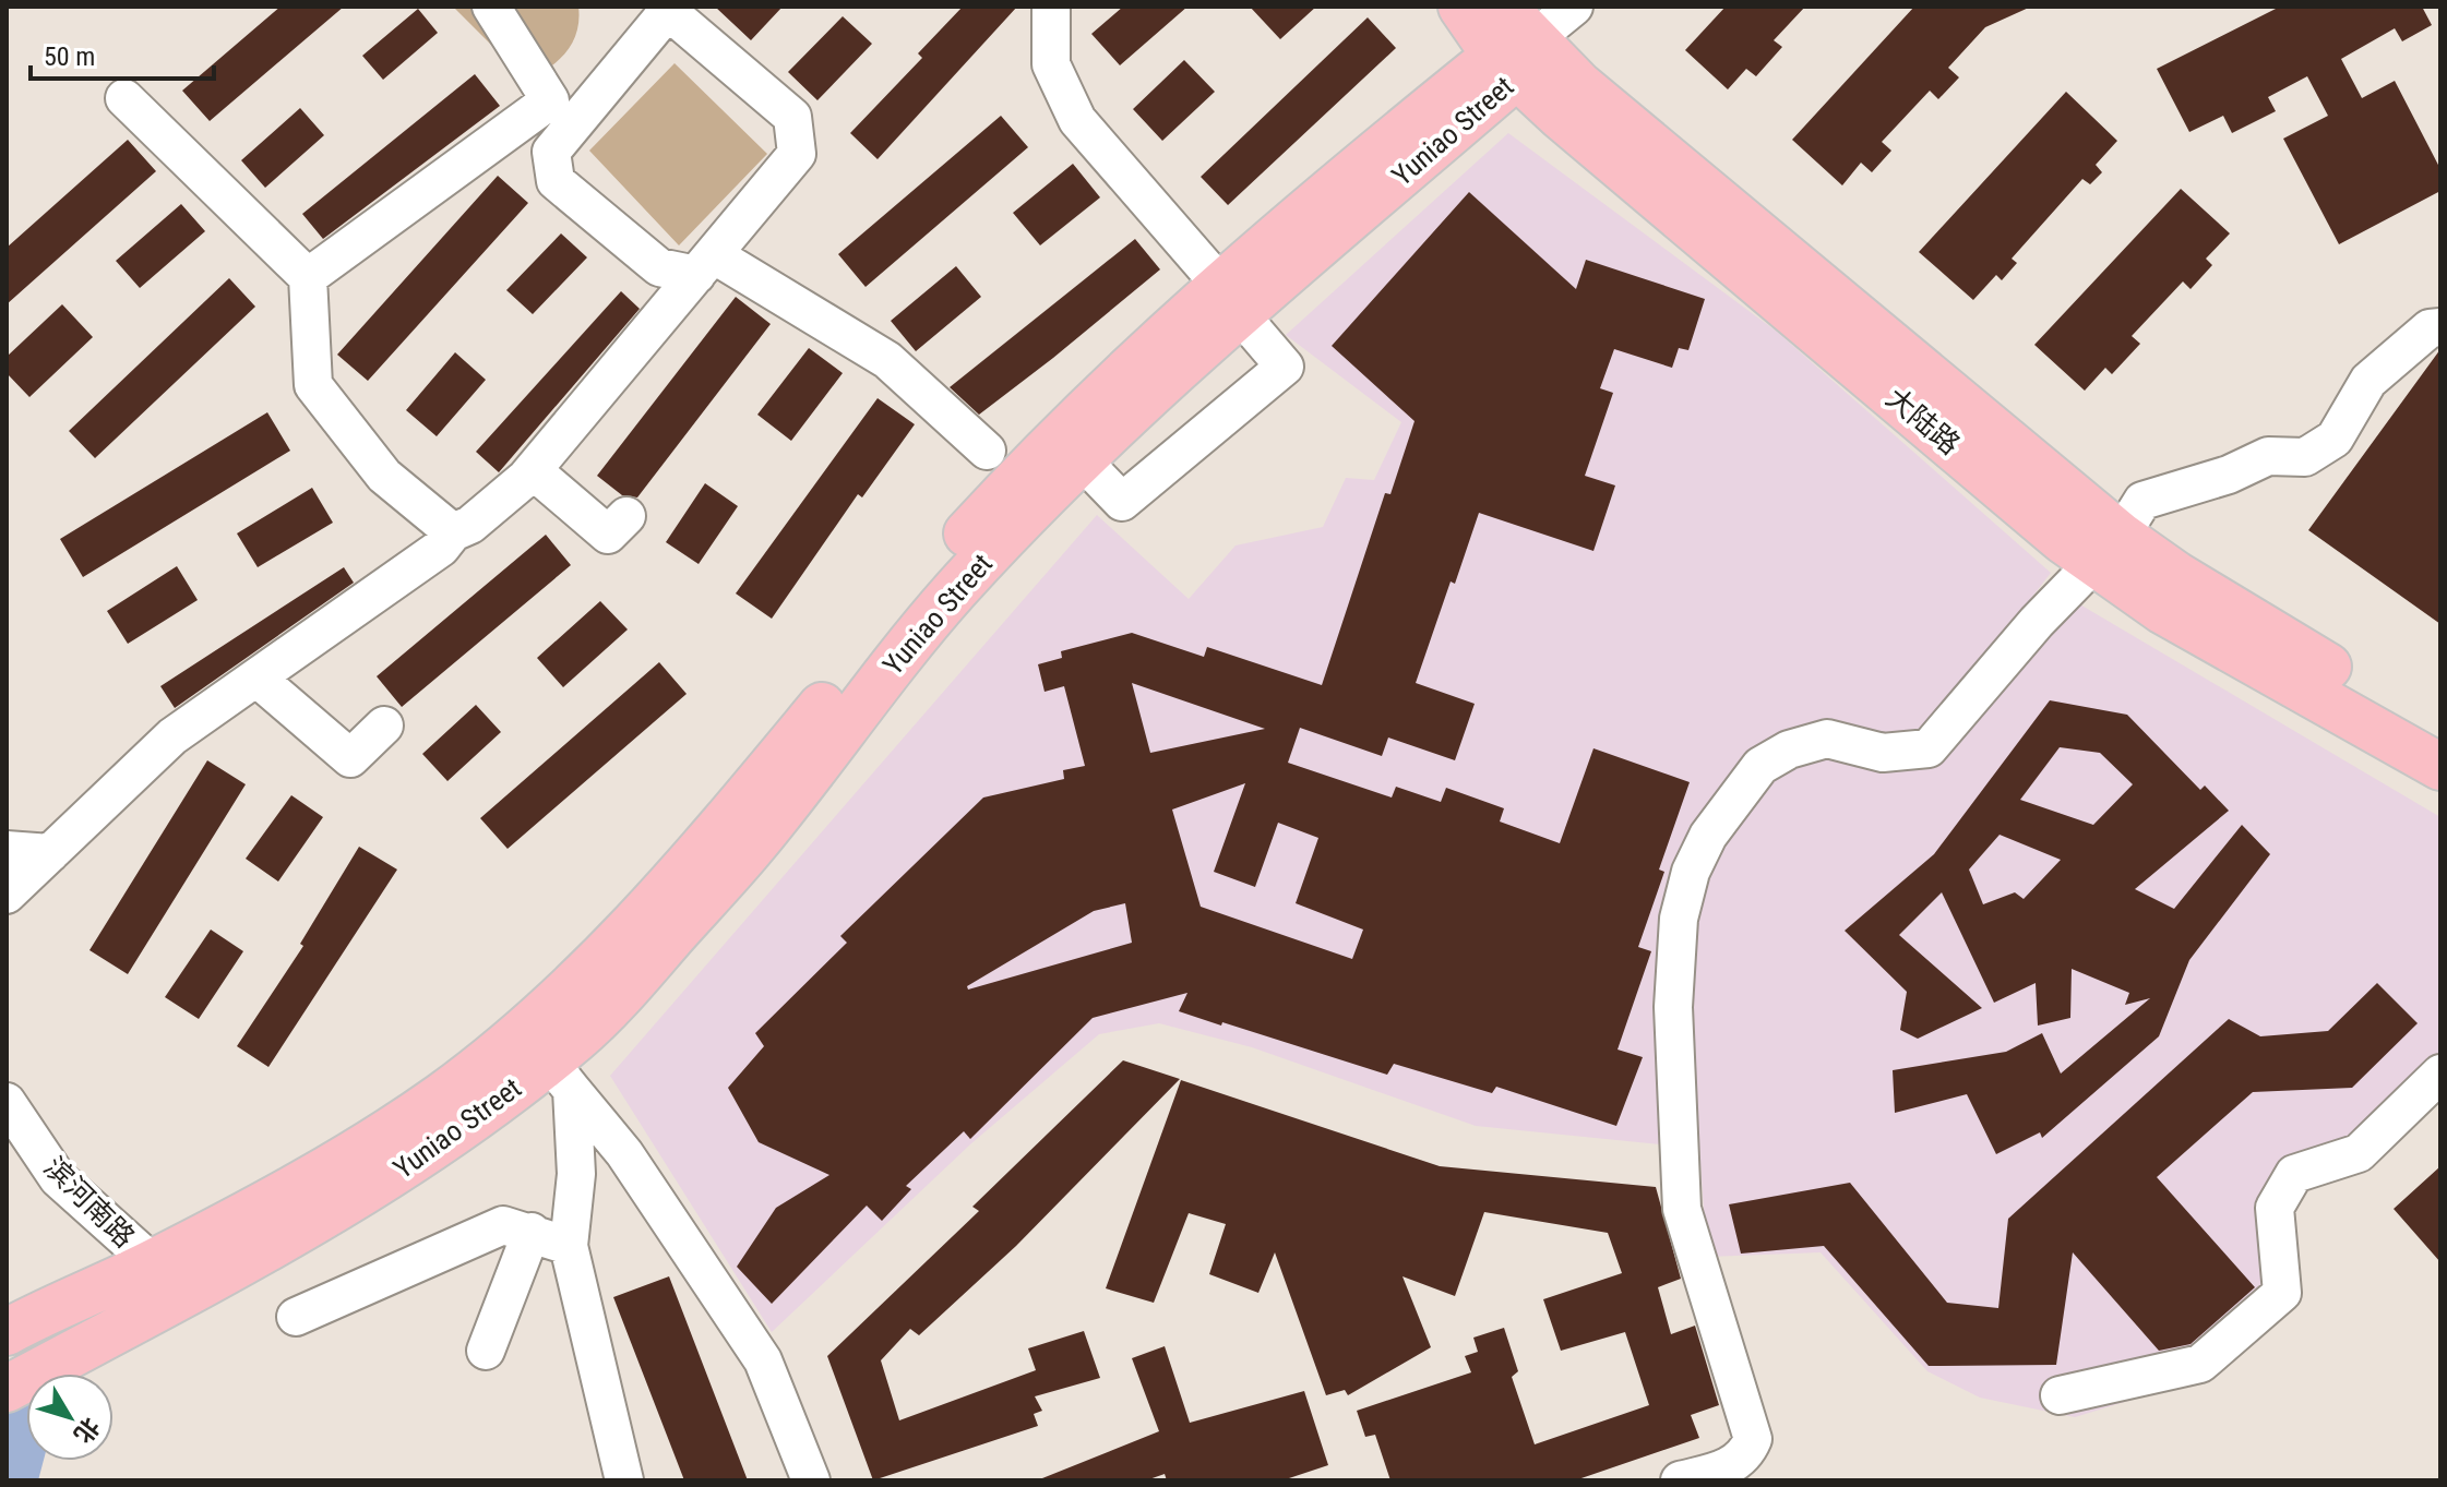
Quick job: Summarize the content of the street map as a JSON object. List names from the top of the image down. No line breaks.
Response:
{"streets":{"main road":["Yuniao Street","大陆路"],"street":["滨河南路"]},"crossings":[["Yuniao Street","大陆路"],["Yuniao Street","滨河南路"]],"scale_bar":"50 m","north":"bottom right"}
